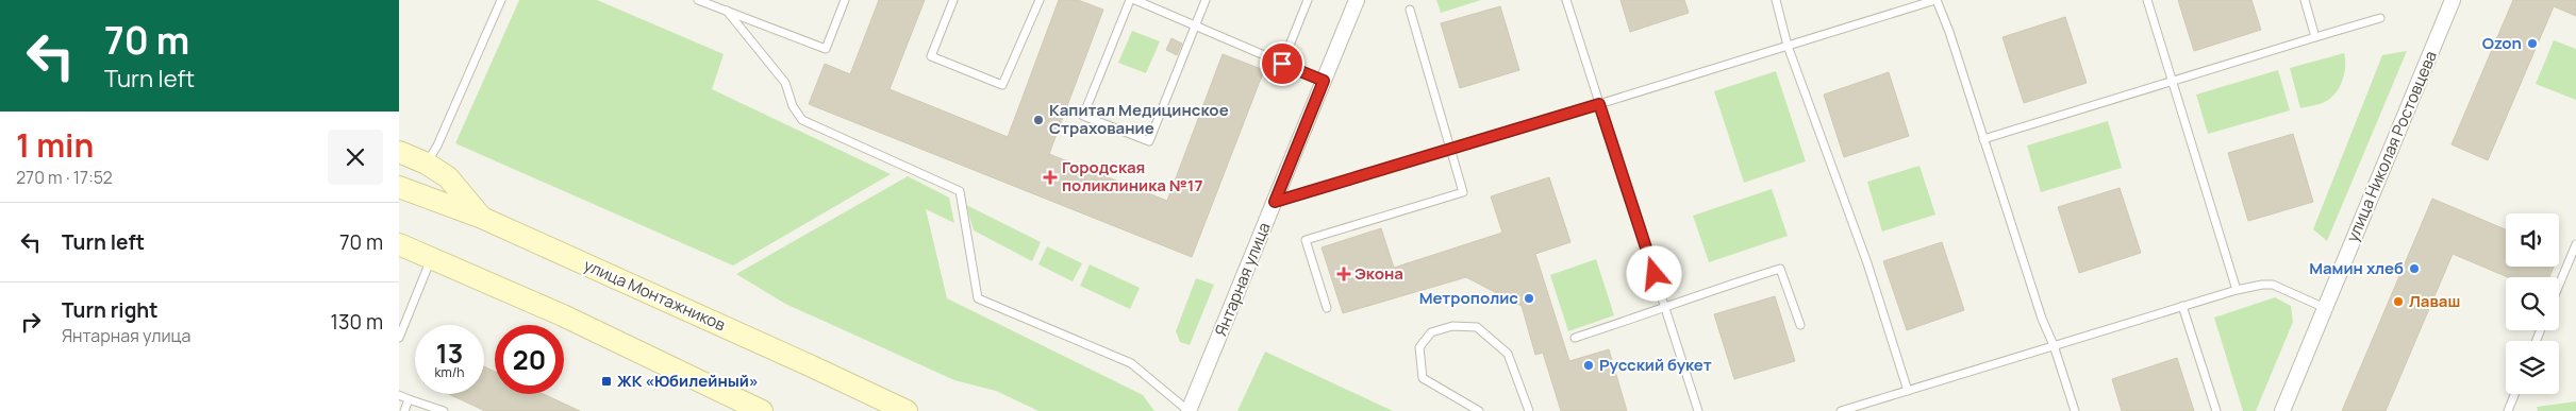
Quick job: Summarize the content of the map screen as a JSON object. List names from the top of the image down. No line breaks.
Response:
{"streets":{"main road":["улица Монтажников"],"street":["улица Николая Ростовцева","Янтарная улица"]},"places":{"other":["Ozon","Капитал Медицинское Страхование","Мамин хлеб","Метрополис","Лаваш","Русский букет"],"health":["Городская поликлиника №17","Экона"],"transit":["ЖК «Юбилейный»"]},"page":{"turn":["70 m","Turn left"],"heading":["1 min","270 m · 17:52"],"list":[{"name":"Turn left","value":"70 m"},{"name":"Turn right","note":"Янтарная улица","value":"130 m"}],"speed":"13 km/h","limit":"20"}}
